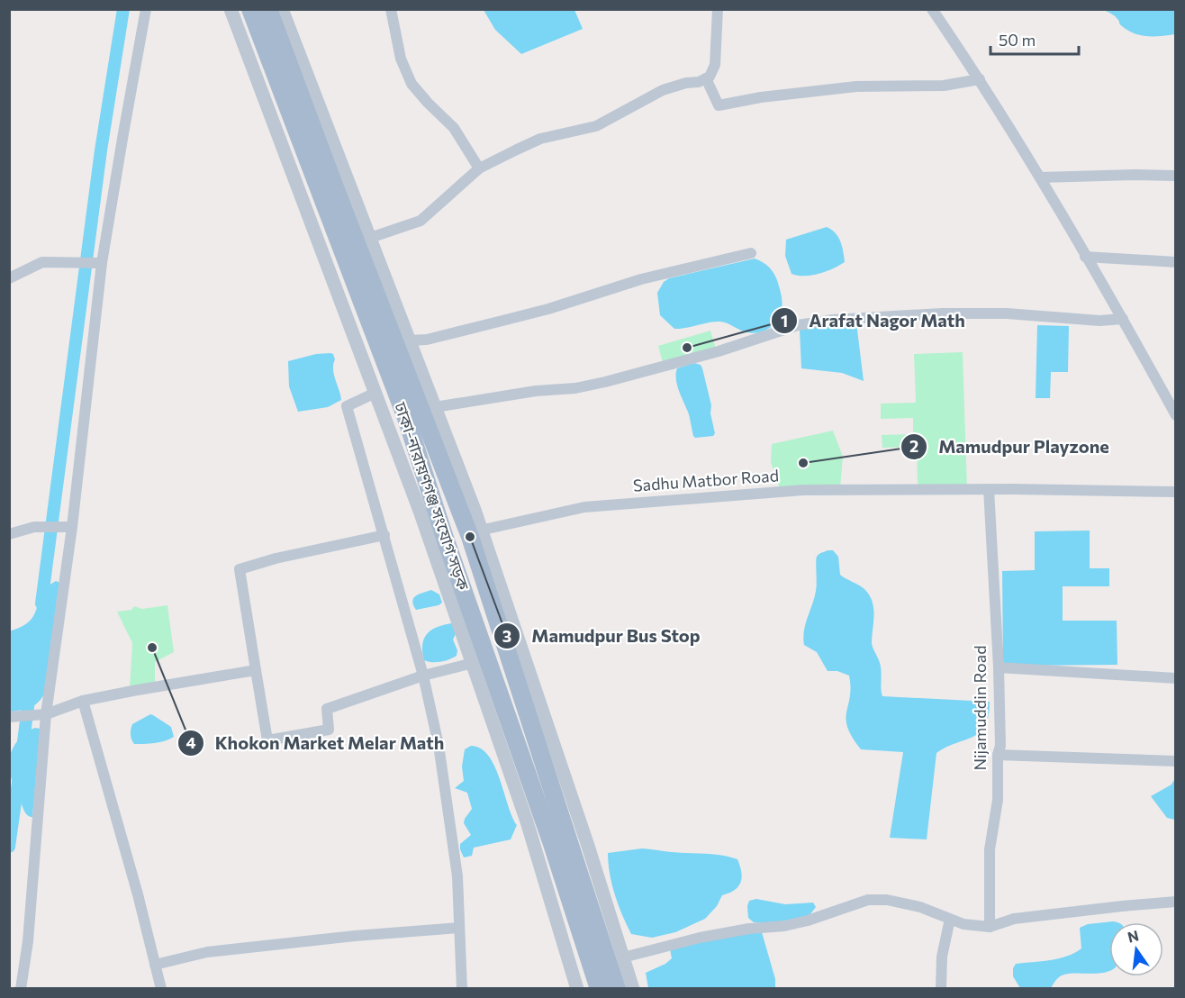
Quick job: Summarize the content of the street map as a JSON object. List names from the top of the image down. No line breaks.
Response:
{"streets":{"main road":["ঢাকা-নারায়ণগঞ্জ সংযোগ সড়ক"],"street":["Sadhu Matbor Road","Nijamuddin Road"]},"crossings":[["Sadhu Matbor Road","ঢাকা-নারায়ণগঞ্জ সংযোগ সড়ক"],["Sadhu Matbor Road","Nijamuddin Road"]],"places":["Arafat Nagor Math","Mamudpur Playzone","Mamudpur Bus Stop","Khokon Market Melar Math"],"scale_bar":"50 m","north":"top"}
